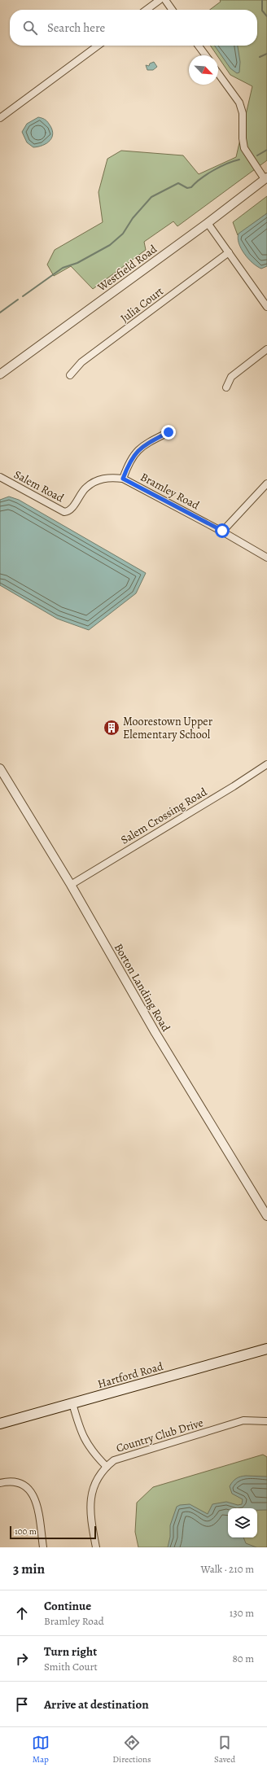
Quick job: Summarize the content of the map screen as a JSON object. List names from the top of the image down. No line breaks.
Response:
{"streets":{"main road":["Hartford Road"],"street":["Westfield Road","Julia Court","Salem Road","Bramley Road","Salem Crossing Road","Borton Landing Road","Country Club Drive"]},"crossings":[["Salem Road","Bramley Road"],["Salem Crossing Road","Borton Landing Road"]],"places":{"building":["Moorestown Upper Elementary School"]},"scale_bar":"100 m","north":"bottom right","page":{"search":"Search here","scale":"100 m","heading":["3 min","Walk · 210 m"],"list":[["Continue","Bramley Road","130 m"],["Turn right","Smith Court","80 m"],"Arrive at destination"],"nav":["Map","Directions","Saved"]}}
